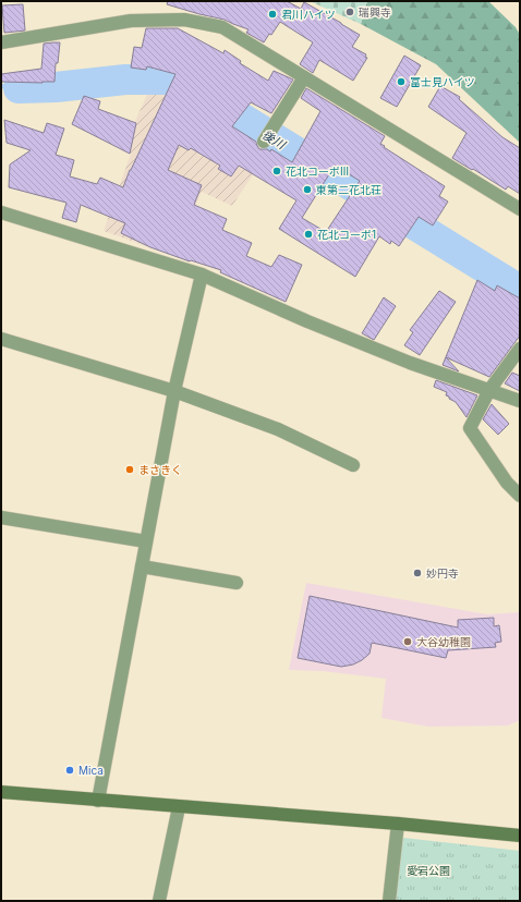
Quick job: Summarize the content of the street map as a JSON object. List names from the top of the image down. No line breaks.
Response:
{"water":["後川"],"parks":["愛宕公園"],"places":["瑞興寺","君川ハイツ","富士見ハイツ","花北コーポⅢ","東第二花北荘","花北コーポ1","まさきく","妙円寺","大谷幼稚園","Mica"]}
